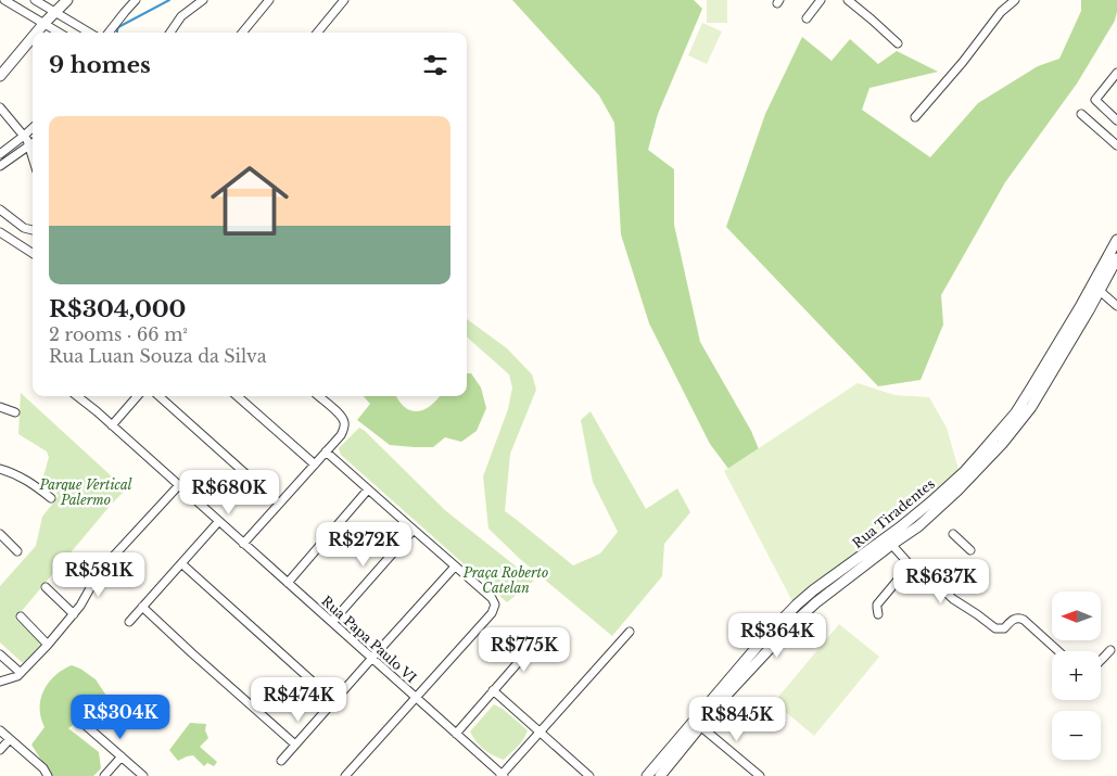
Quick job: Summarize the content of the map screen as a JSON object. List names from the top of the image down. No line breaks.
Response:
{"streets":{"street":["Rua Tiradentes","Rua Papa Paulo VI"]},"parks":["Parque Vertical Palermo","Praça Roberto Catelan"],"north":"left","page":{"heading":"9 homes","list":[{"name":"R$304,000","note":"2 rooms · 66 m² · Rua Luan Souza da Silva"}],"price":["R$680K","R$272K","R$581K","R$637K","R$364K","R$775K","R$474K","R$304K","R$845K"],"map_buttons":["+","−"]}}
